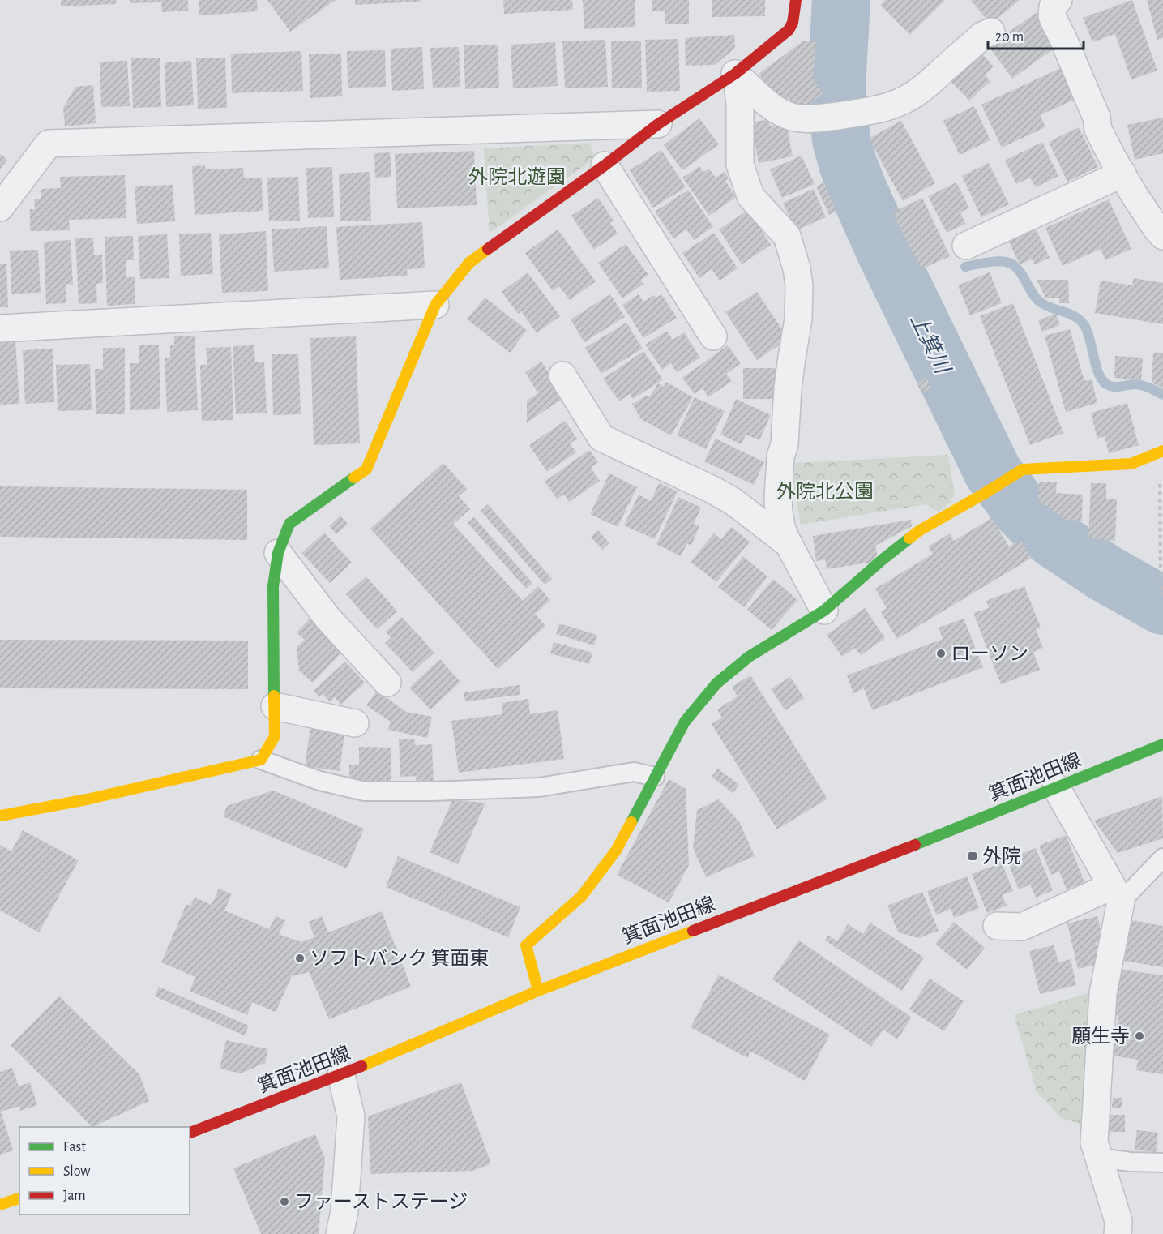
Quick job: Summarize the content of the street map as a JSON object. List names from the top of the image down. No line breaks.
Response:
{"streets":{"street":["箕面池田線"]},"water":["上箕川"],"parks":["外院北遊園","外院北公園"],"places":{"other":["ローソン","ソフトバンク 箕面東","願生寺","ファーストステージ"],"transit":["外院"]},"legend":["Fast","Slow","Jam"],"scale_bar":"20 m"}
